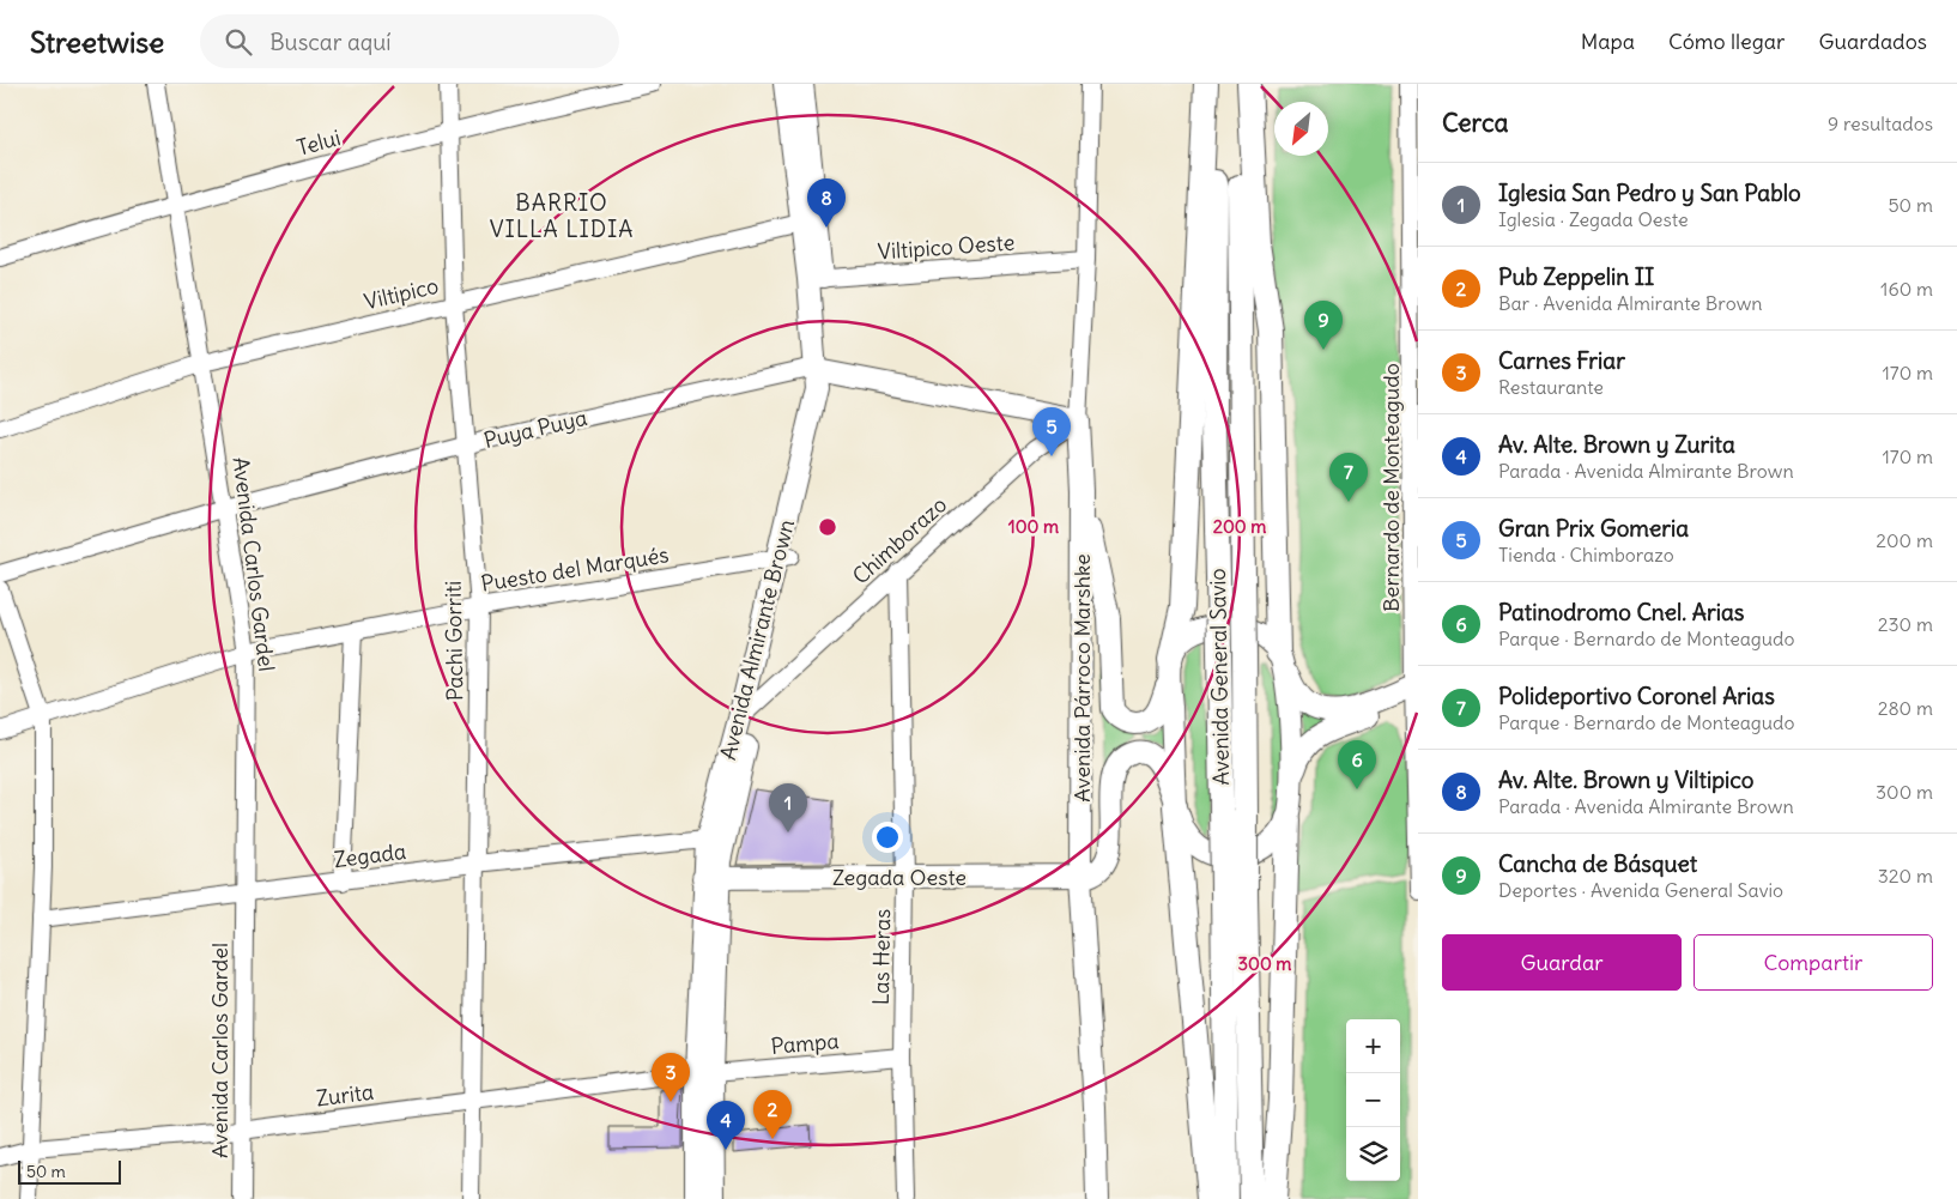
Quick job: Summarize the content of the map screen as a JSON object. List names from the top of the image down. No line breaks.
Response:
{"streets":{"highway":["Avenida General Savio"],"main road":["Puya Puya","Avenida Almirante Brown","Avenida Párroco Marshke","Zegada Oeste"],"street":["Telui","Viltipico Oeste","Viltipico","Bernardo de Monteagudo","Chimborazo","Avenida Carlos Gardel","Puesto del Marqués","Pachi Gorriti","Zegada","Las Heras","Pampa","Zurita"]},"crossings":[["Telui","Avenida Carlos Gardel"],["Telui","Pachi Gorriti"],["Viltipico Oeste","Avenida Almirante Brown"],["Viltipico Oeste","Avenida Párroco Marshke"],["Viltipico","Avenida Carlos Gardel"],["Viltipico","Avenida Almirante Brown"],["Viltipico","Pachi Gorriti"],["Puya Puya","Chimborazo"],["Puya Puya","Avenida Carlos Gardel"],["Puya Puya","Avenida Almirante Brown"],["Puya Puya","Pachi Gorriti"],["Puya Puya","Avenida Párroco Marshke"],["Chimborazo","Avenida Almirante Brown"],["Chimborazo","Avenida Párroco Marshke"],["Chimborazo","Las Heras"],["Avenida Carlos Gardel","Puesto del Marqués"],["Avenida Carlos Gardel","Zegada"],["Avenida Carlos Gardel","Zurita"],["Puesto del Marqués","Avenida Almirante Brown"],["Puesto del Marqués","Pachi Gorriti"],["Avenida Almirante Brown","Zegada"],["Avenida Almirante Brown","Zegada Oeste"],["Avenida Almirante Brown","Pampa"],["Avenida Almirante Brown","Zurita"],["Pachi Gorriti","Zegada"],["Pachi Gorriti","Zurita"],["Avenida Párroco Marshke","Zegada Oeste"],["Zegada Oeste","Las Heras"],["Las Heras","Pampa"],["Pampa","Zurita"]],"districts":["BARRIO VILLA LIDIA"],"scale_bar":"50 m","north":"bottom left","page":{"header":"Streetwise","search":"Buscar aquí","nav":["Mapa","Cómo llegar","Guardados"],"heading":["Cerca","9 resultados"],"list":[{"mark":"1","name":"Iglesia San Pedro y San Pablo","note":"Iglesia · Zegada Oeste","value":"50 m"},{"mark":"2","name":"Pub Zeppelin II","note":"Bar · Avenida Almirante Brown","value":"160 m"},{"mark":"3","name":"Carnes Friar","note":"Restaurante","value":"170 m"},{"mark":"4","name":"Av. Alte. Brown y Zurita","note":"Parada · Avenida Almirante Brown","value":"170 m"},{"mark":"5","name":"Gran Prix Gomeria","note":"Tienda · Chimborazo","value":"200 m"},{"mark":"6","name":"Patinodromo Cnel. Arias","note":"Parque · Bernardo de Monteagudo","value":"230 m"},{"mark":"7","name":"Polideportivo Coronel Arias","note":"Parque · Bernardo de Monteagudo","value":"280 m"},{"mark":"8","name":"Av. Alte. Brown y Viltipico","note":"Parada · Avenida Almirante Brown","value":"300 m"},{"mark":"9","name":"Cancha de Básquet","note":"Deportes · Avenida General Savio","value":"320 m"}],"pins":["8","9","5","7","6","1","3","2","4"],"buttons":["Guardar","Compartir"],"map_buttons":["+","−"],"scale":"50 m"},"rings":["100 m","200 m","300 m"]}
